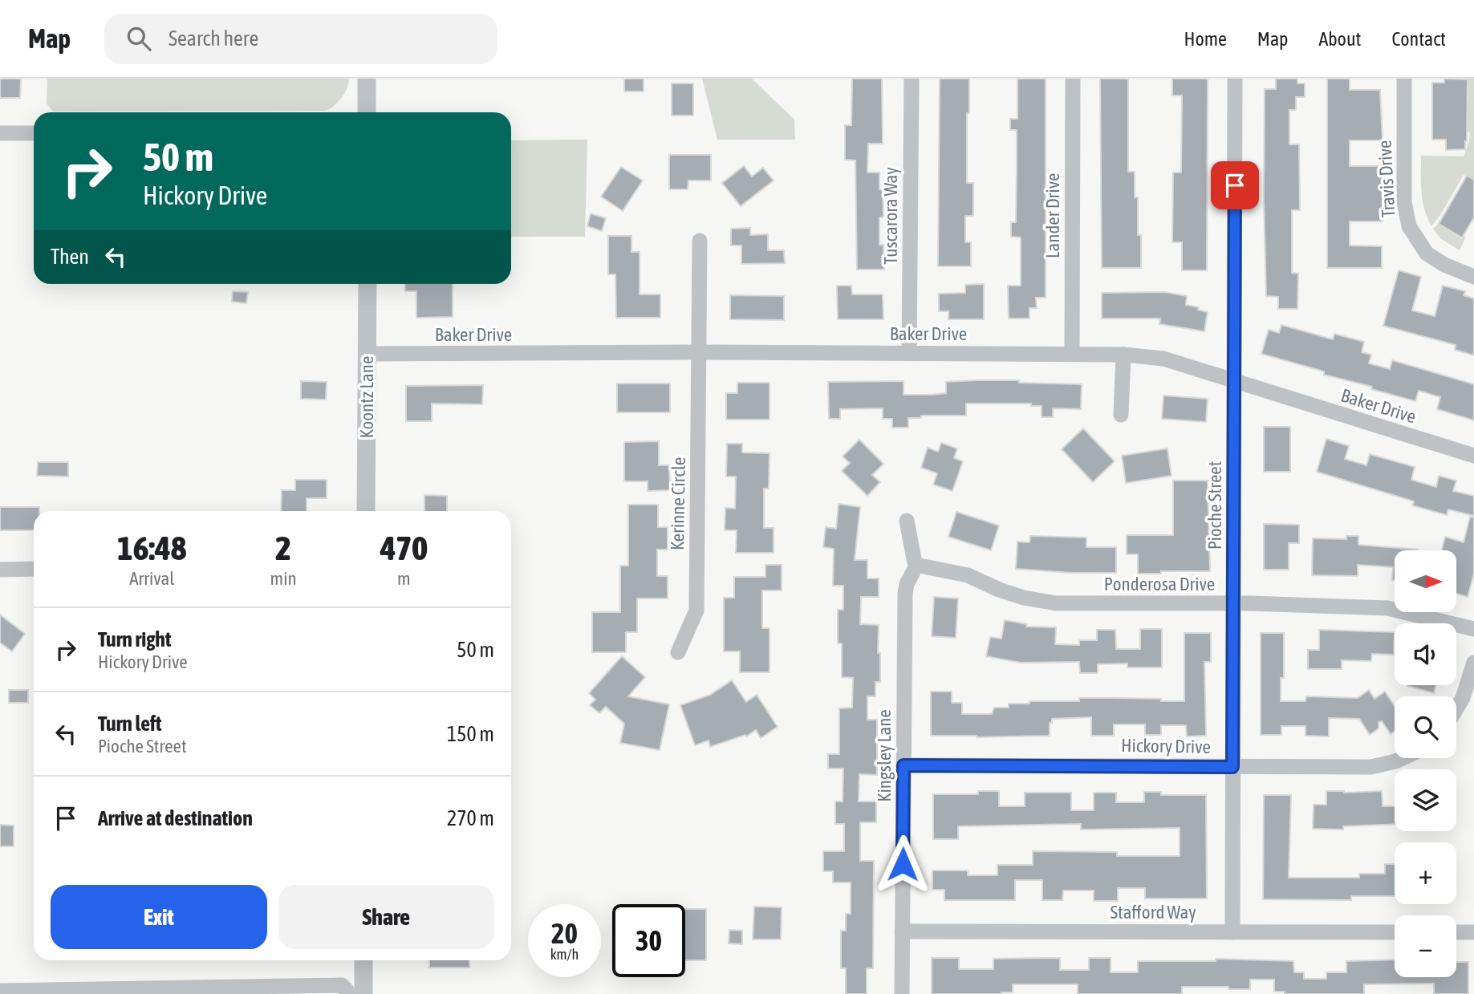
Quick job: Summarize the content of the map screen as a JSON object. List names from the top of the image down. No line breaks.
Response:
{"streets":{"street":["Travis Drive","Tuscarora Way","Lander Drive","Baker Drive","Koontz Lane","Kerinne Circle","Pioche Street","Ponderosa Drive","Hickory Drive","Kingsley Lane","Stafford Way"]},"crossings":[["Tuscarora Way","Baker Drive"],["Lander Drive","Baker Drive"],["Baker Drive","Koontz Lane"],["Baker Drive","Kerinne Circle"],["Baker Drive","Pioche Street"],["Pioche Street","Ponderosa Drive"],["Pioche Street","Hickory Drive"],["Pioche Street","Stafford Way"],["Ponderosa Drive","Kingsley Lane"],["Hickory Drive","Kingsley Lane"],["Kingsley Lane","Stafford Way"]],"north":"right","page":{"header":"Map","search":"Search here","nav":["Home","Map","About","Contact"],"turn":["50 m","Hickory Drive"],"then":"Then","eta":["16:48","Arrival","2","min","470","m"],"map_buttons":["+","−"],"list":[{"name":"Turn right","note":"Hickory Drive","value":"50 m"},{"name":"Turn left","note":"Pioche Street","value":"150 m"},{"name":"Arrive at destination","value":"270 m"}],"buttons":["Exit","Share"],"speed":"20 km/h","limit":"30"}}
